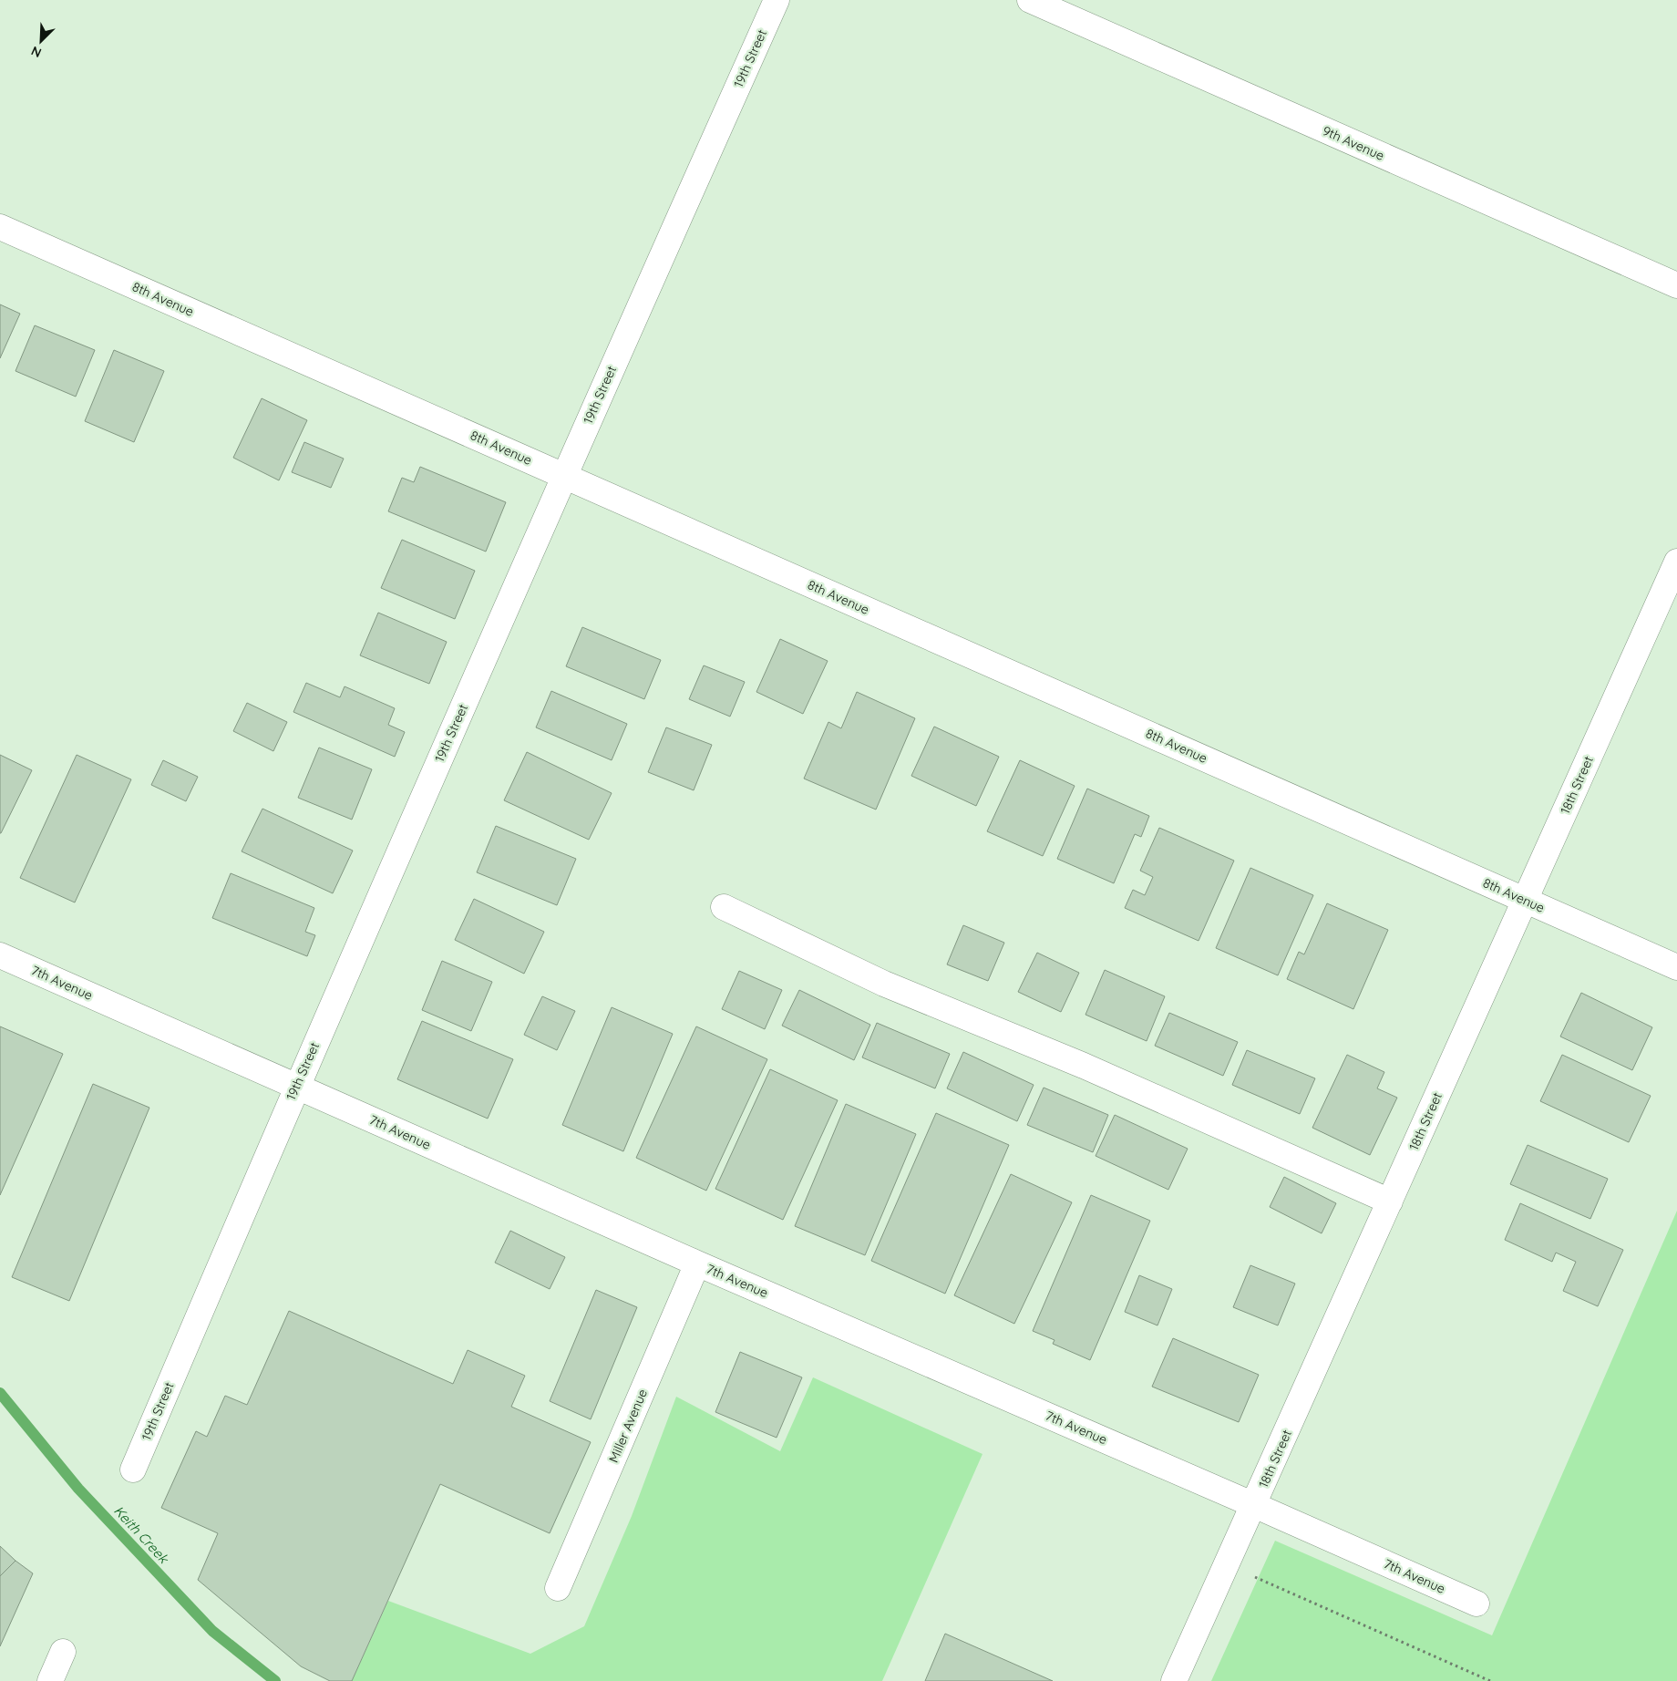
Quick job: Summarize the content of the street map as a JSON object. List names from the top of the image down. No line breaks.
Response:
{"streets":{"street":["19th Street","9th Avenue","8th Avenue","18th Street","7th Avenue","Miller Avenue"]},"crossings":[["19th Street","8th Avenue"],["19th Street","7th Avenue"],["8th Avenue","18th Street"],["18th Street","7th Avenue"],["7th Avenue","Miller Avenue"]],"water":["Keith Creek"],"north":"bottom left"}
